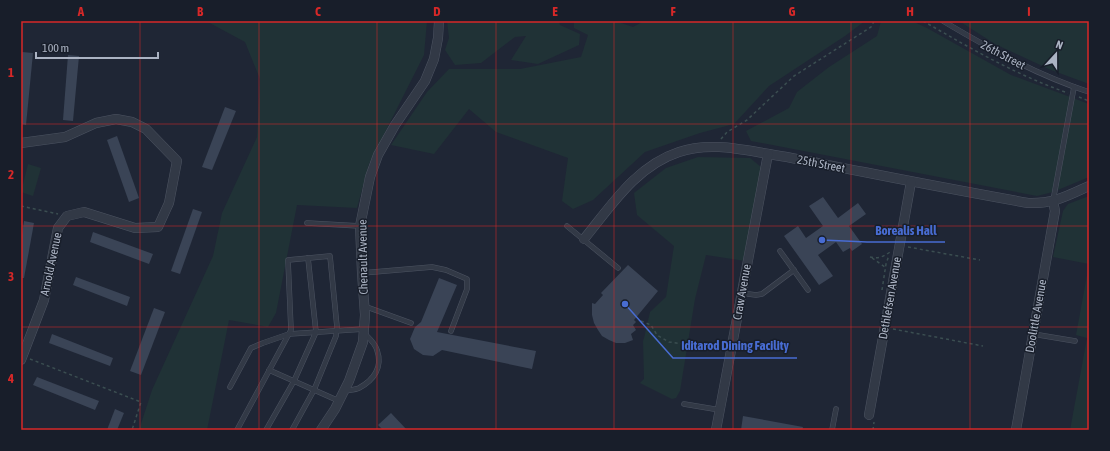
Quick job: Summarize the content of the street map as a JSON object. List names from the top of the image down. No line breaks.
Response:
{"streets":{"street":["25th Street","Chenault Avenue","Arnold Avenue","Craw Avenue","Dethlefsen Avenue","Doolittle Avenue"],"lane":["26th Street"]},"crossings":[["25th Street","Craw Avenue"],["25th Street","Dethlefsen Avenue"],["25th Street","Doolittle Avenue"]],"places":["Borealis Hall","Iditarod Dining Facility"],"scale_bar":"100 m","north":"top","grid":{"columns":["A","B","C","D","E","F","G","H","I"],"rows":["1","2","3","4"]}}
